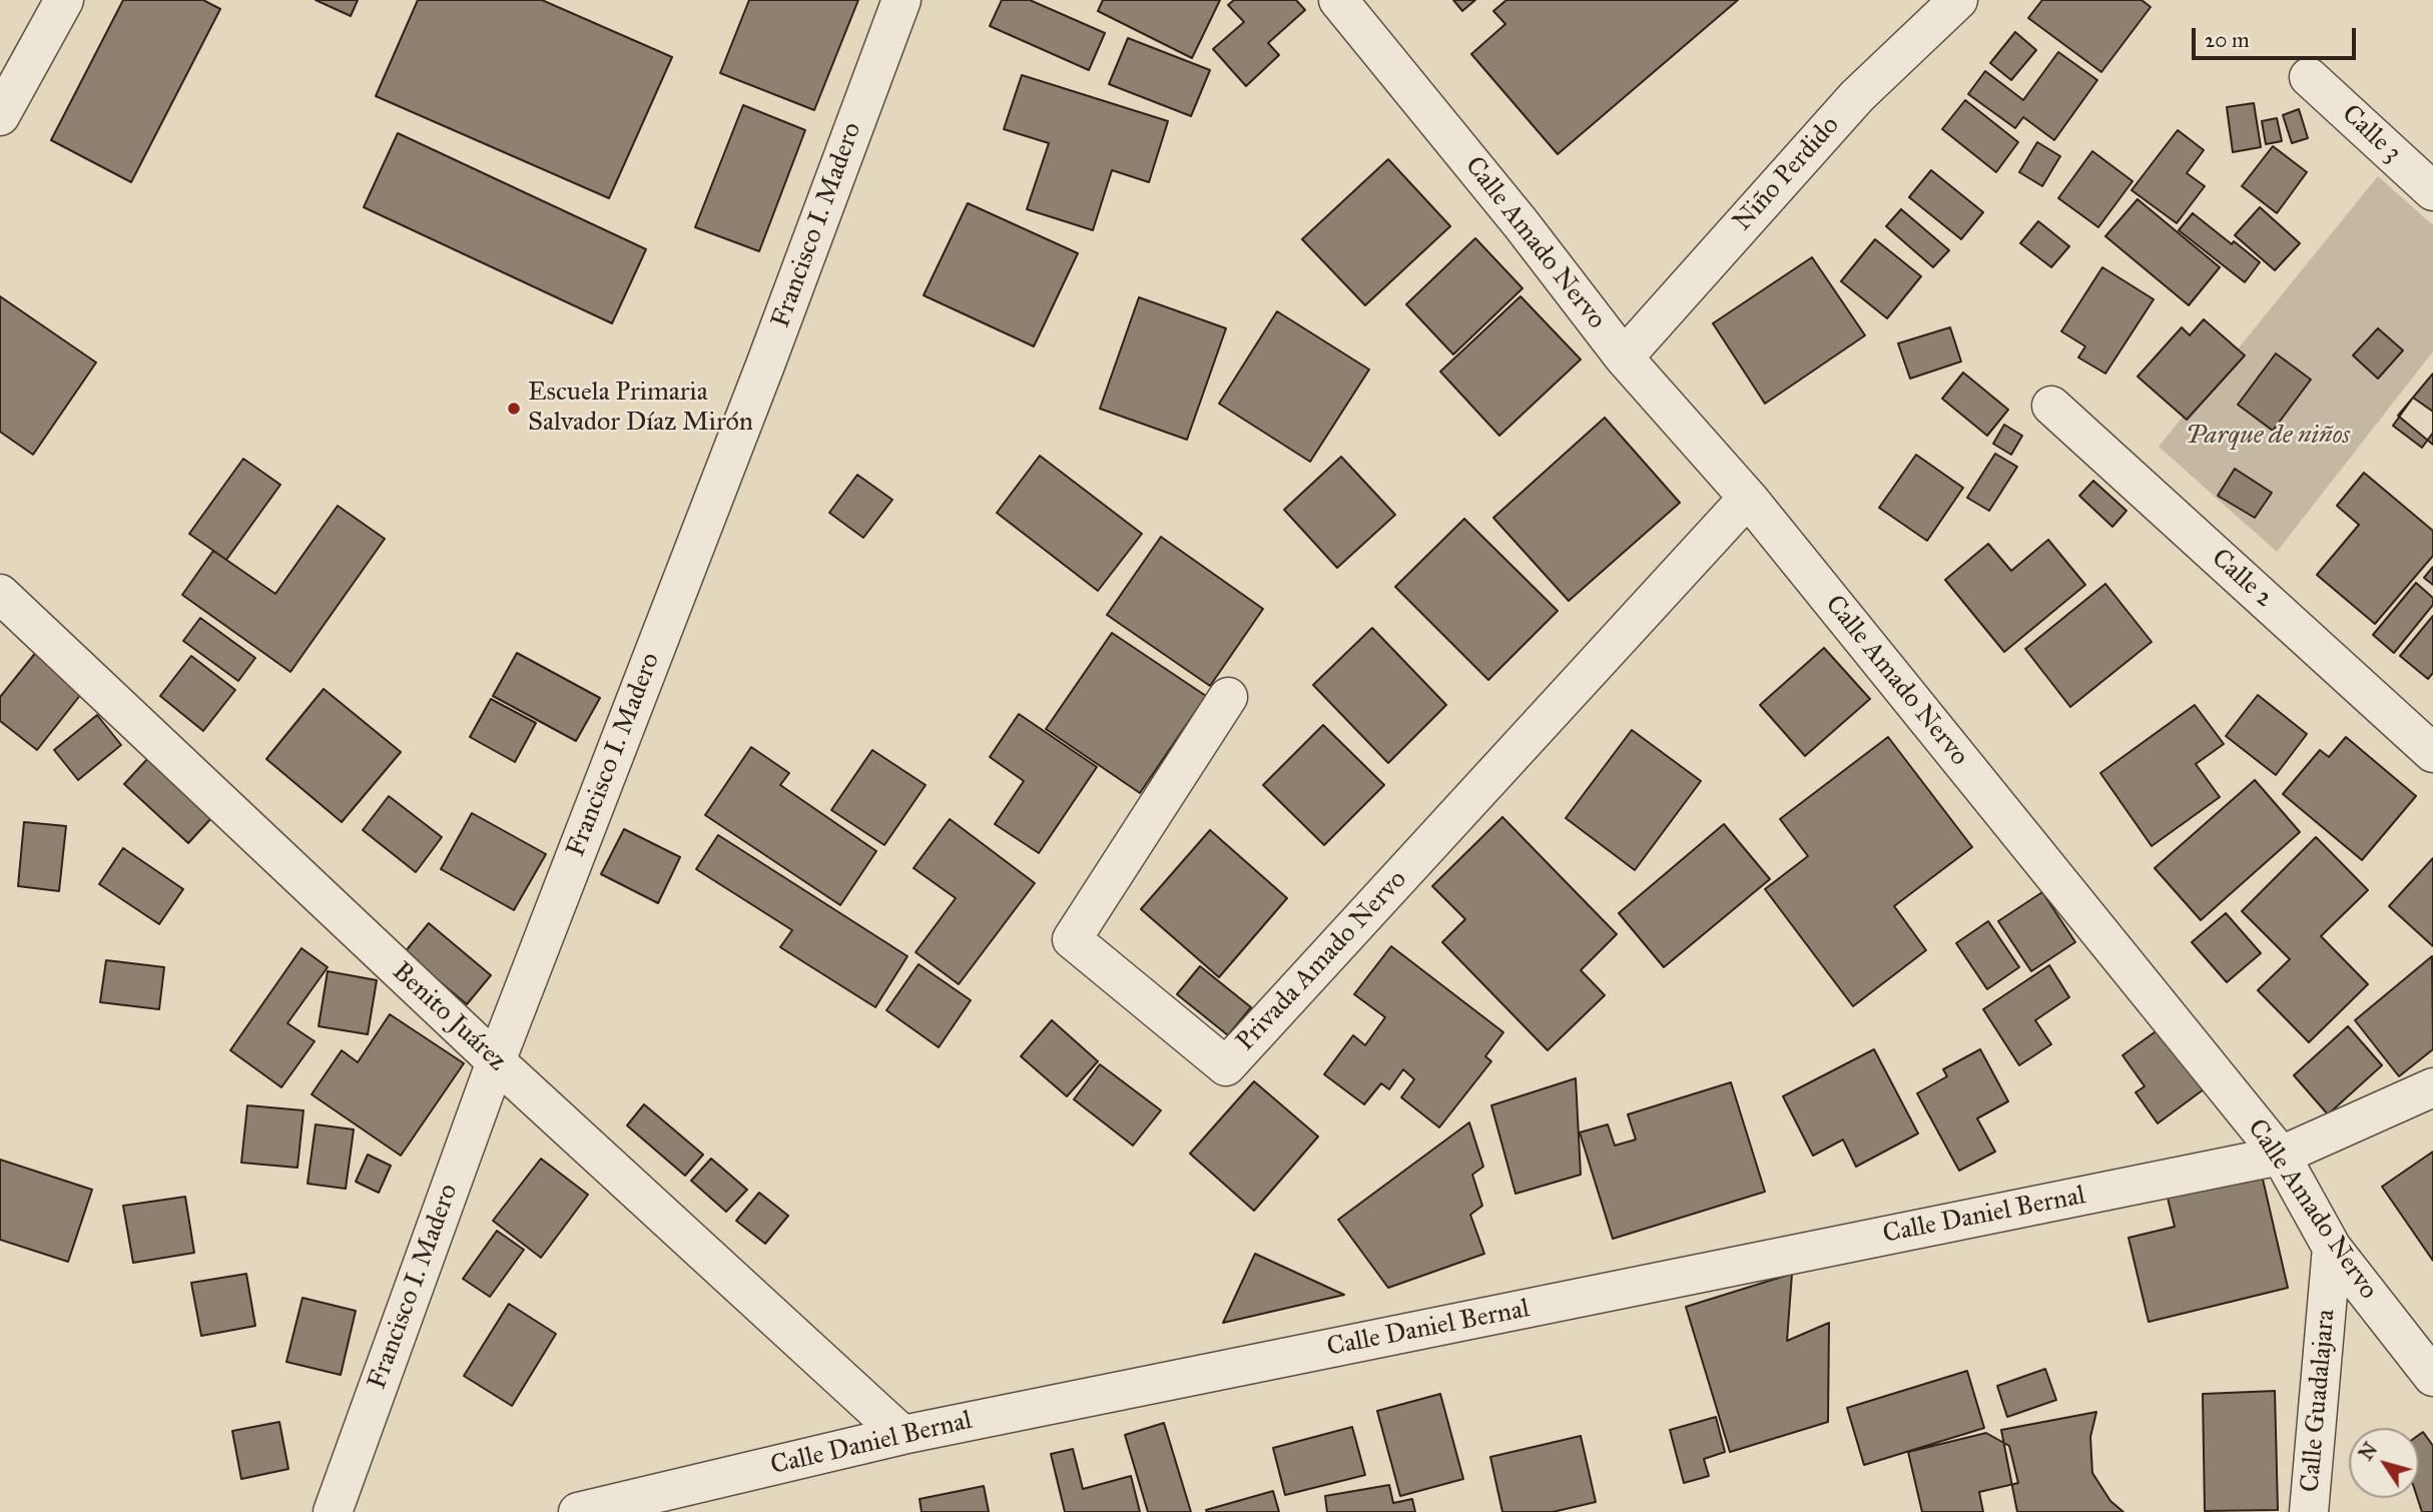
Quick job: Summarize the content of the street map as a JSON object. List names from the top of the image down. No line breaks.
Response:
{"streets":{"street":["Calle 3","Niño Perdido","Francisco I. Madero","Calle Amado Nervo","Calle 2","Privada Amado Nervo","Benito Juárez","Calle Daniel Bernal","Calle Guadalajara"]},"crossings":[["Niño Perdido","Calle Amado Nervo"],["Francisco I. Madero","Benito Juárez"],["Calle Amado Nervo","Privada Amado Nervo"],["Calle Amado Nervo","Calle Daniel Bernal"],["Calle Amado Nervo","Calle Guadalajara"],["Benito Juárez","Calle Daniel Bernal"]],"parks":["Parque de niños"],"places":["Escuela Primaria Salvador Díaz Mirón"],"scale_bar":"20 m","north":"top left"}
